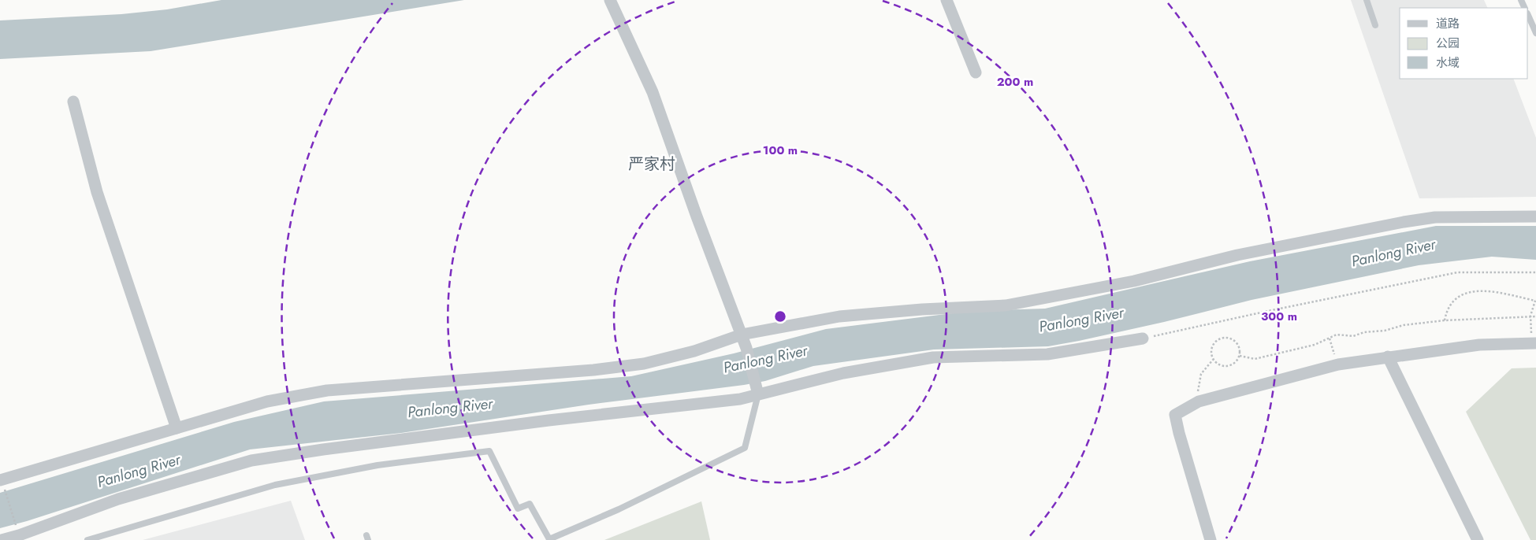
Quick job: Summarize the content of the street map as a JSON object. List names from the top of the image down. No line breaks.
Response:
{"districts":["严家村"],"water":["Panlong River"],"legend":["道路","公园","水域"],"rings":["200 m","100 m","300 m"]}
